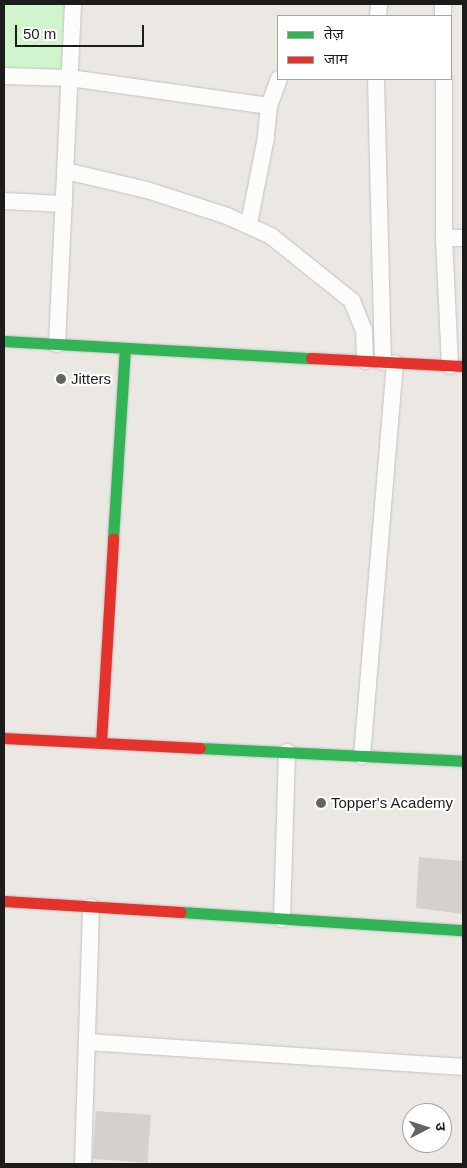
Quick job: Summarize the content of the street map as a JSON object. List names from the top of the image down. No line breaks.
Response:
{"places":["Jitters","Topper's Academy"],"legend":["तेज़","जाम"],"scale_bar":"50 m","north":"right"}
